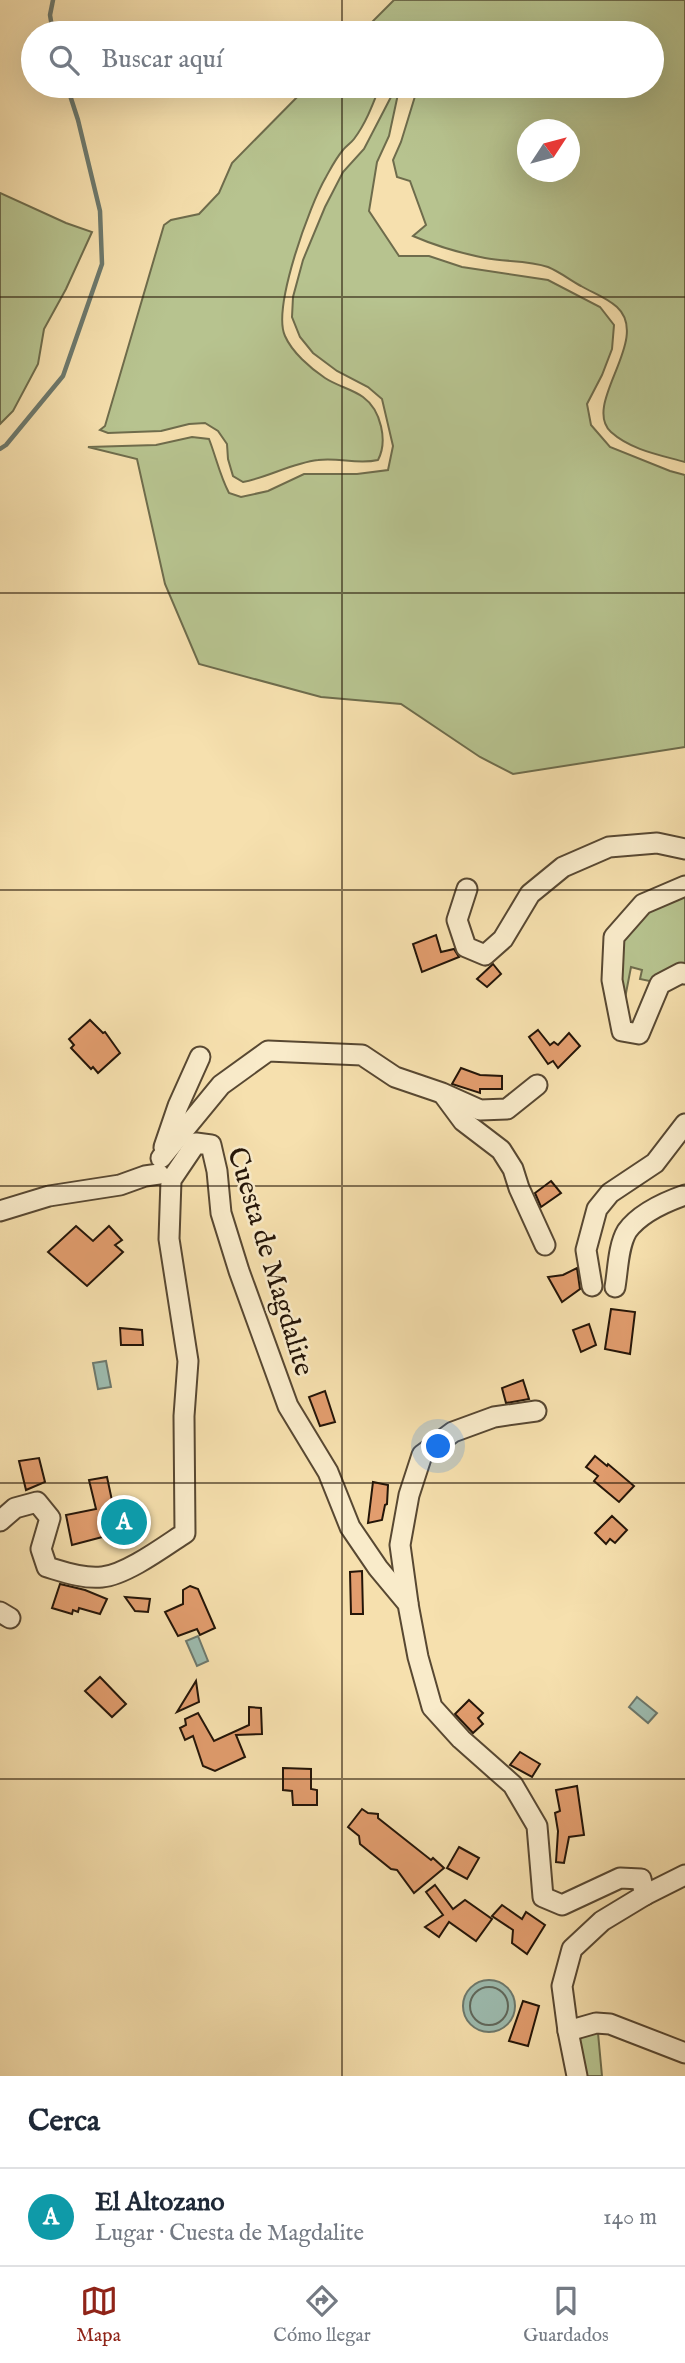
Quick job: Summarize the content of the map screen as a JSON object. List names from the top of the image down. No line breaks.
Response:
{"streets":{"street":["Cuesta de Magdalite"]},"north":"top right","page":{"search":"Buscar aquí","pins":"A","heading":"Cerca","list":[{"mark":"A","name":"El Altozano","note":"Lugar · Cuesta de Magdalite","value":"140 m"}],"nav":["Mapa","Cómo llegar","Guardados"]}}
